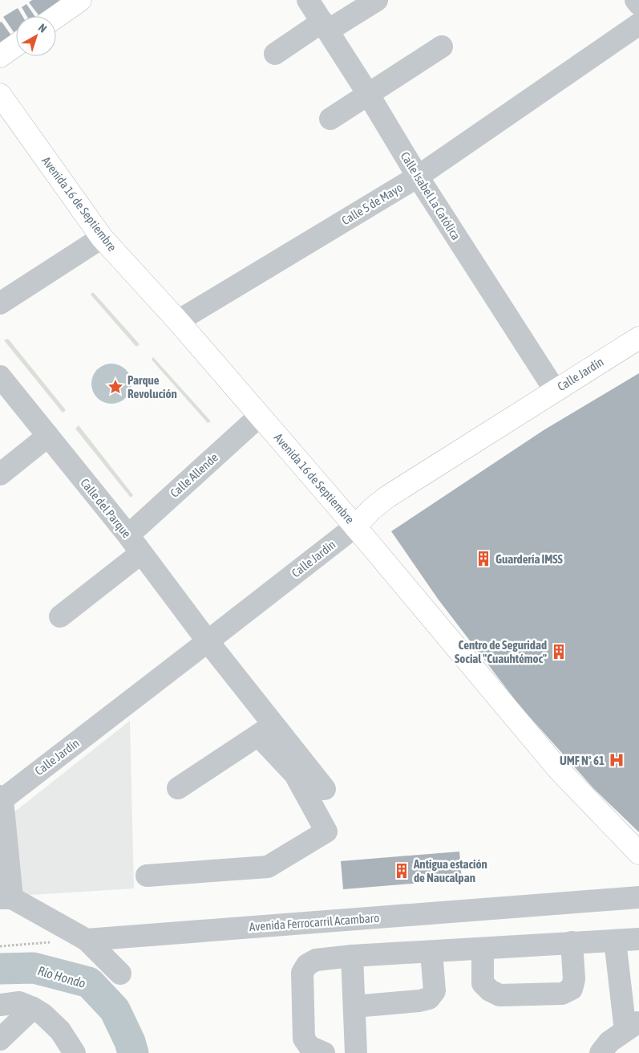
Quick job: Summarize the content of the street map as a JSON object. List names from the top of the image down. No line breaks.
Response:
{"streets":{"main road":["Avenida 16 de Septiembre","Calle Jardín"],"street":["Calle Isabel La Católica","Calle 5 de Mayo","Calle Allende","Calle del Parque","Avenida Ferrocarril Acambaro"]},"crossings":[["Calle Isabel La Católica","Calle 5 de Mayo"],["Calle Isabel La Católica","Calle Jardín"],["Avenida 16 de Septiembre","Calle 5 de Mayo"],["Avenida 16 de Septiembre","Calle Jardín"],["Avenida 16 de Septiembre","Calle Allende"],["Calle Jardín","Calle del Parque"],["Calle Allende","Calle del Parque"]],"water":["Río Hondo"],"places":{"place":["Parque Revolución"],"building":["Guardería IMSS","Centro de Seguridad Social \"Cuauhtémoc\"","Antigua estación de Naucalpan"],"hospital":["UMF Nº 61"]},"north":"top right"}
